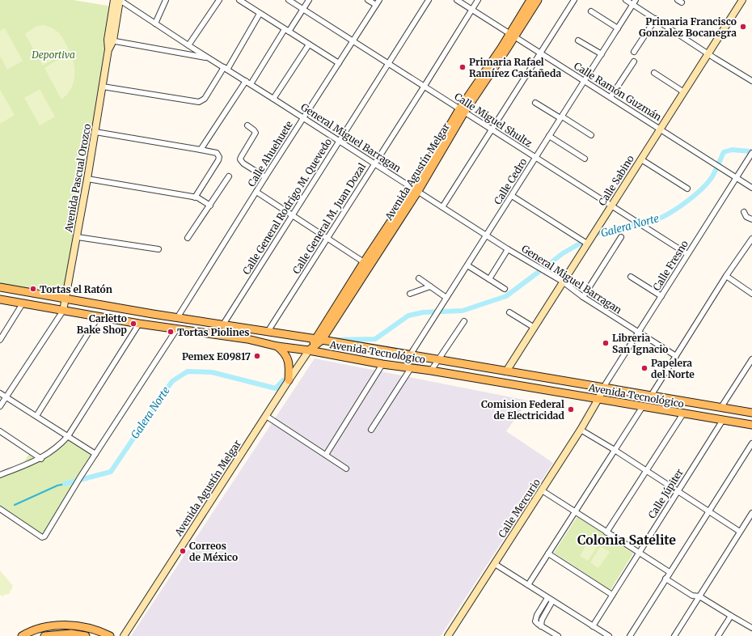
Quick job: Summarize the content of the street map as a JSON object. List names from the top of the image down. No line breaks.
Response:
{"streets":{"main road":["Avenida Agustín Melgar","Avenida Pascual Orozco","Calle Sabino","Avenida Tecnológico","Calle Mercurio"],"street":["Calle Ramón Guzmán","Calle Miguel Shultz","General Miguel Barragan","Calle Ahuehuete","Calle Cedro","Calle General Rodrigo M. Quevedo","Calle General M. Juan Dozal","Calle Fresno","Calle Júpiter"]},"crossings":[["Calle Ramón Guzmán","Avenida Agustín Melgar"],["Calle Ramón Guzmán","Calle Sabino"],["Calle Ramón Guzmán","Calle Cedro"],["Calle Ramón Guzmán","Calle General M. Juan Dozal"],["Calle Ramón Guzmán","Calle Fresno"],["Calle Miguel Shultz","Calle Ahuehuete"],["Calle Miguel Shultz","Avenida Agustín Melgar"],["Calle Miguel Shultz","Calle Sabino"],["Calle Miguel Shultz","Calle Cedro"],["Calle Miguel Shultz","Calle General Rodrigo M. Quevedo"],["Calle Miguel Shultz","Calle General M. Juan Dozal"],["Calle Miguel Shultz","Calle Fresno"],["General Miguel Barragan","Calle Ahuehuete"],["General Miguel Barragan","Avenida Agustín Melgar"],["General Miguel Barragan","Avenida Pascual Orozco"],["General Miguel Barragan","Calle Sabino"],["General Miguel Barragan","Calle Cedro"],["General Miguel Barragan","Calle General Rodrigo M. Quevedo"],["General Miguel Barragan","Calle General M. Juan Dozal"],["General Miguel Barragan","Calle Fresno"],["Calle Ahuehuete","Avenida Tecnológico"],["Avenida Agustín Melgar","Avenida Tecnológico"],["Avenida Pascual Orozco","Avenida Tecnológico"],["Calle Sabino","Avenida Tecnológico"],["Calle Cedro","Avenida Tecnológico"],["Calle General Rodrigo M. Quevedo","Avenida Tecnológico"],["Calle General M. Juan Dozal","Avenida Tecnológico"],["Calle Fresno","Avenida Tecnológico"],["Calle Fresno","Calle Mercurio"],["Avenida Tecnológico","Calle Júpiter"],["Avenida Tecnológico","Calle Mercurio"]],"districts":["Colonia Satelite"],"water":["Galera Norte"],"parks":["Deportiva"],"places":["Primaria Francisco Gonzalez Bocanegra","Primaria Rafael Ramírez Castañeda","Tortas el Ratón","Carletto Bake Shop","Tortas Piolines","Libreria San Ignacio","Pemex E09817","Papelera del Norte","Comision Federal de Electricidad","Correos de México"]}
